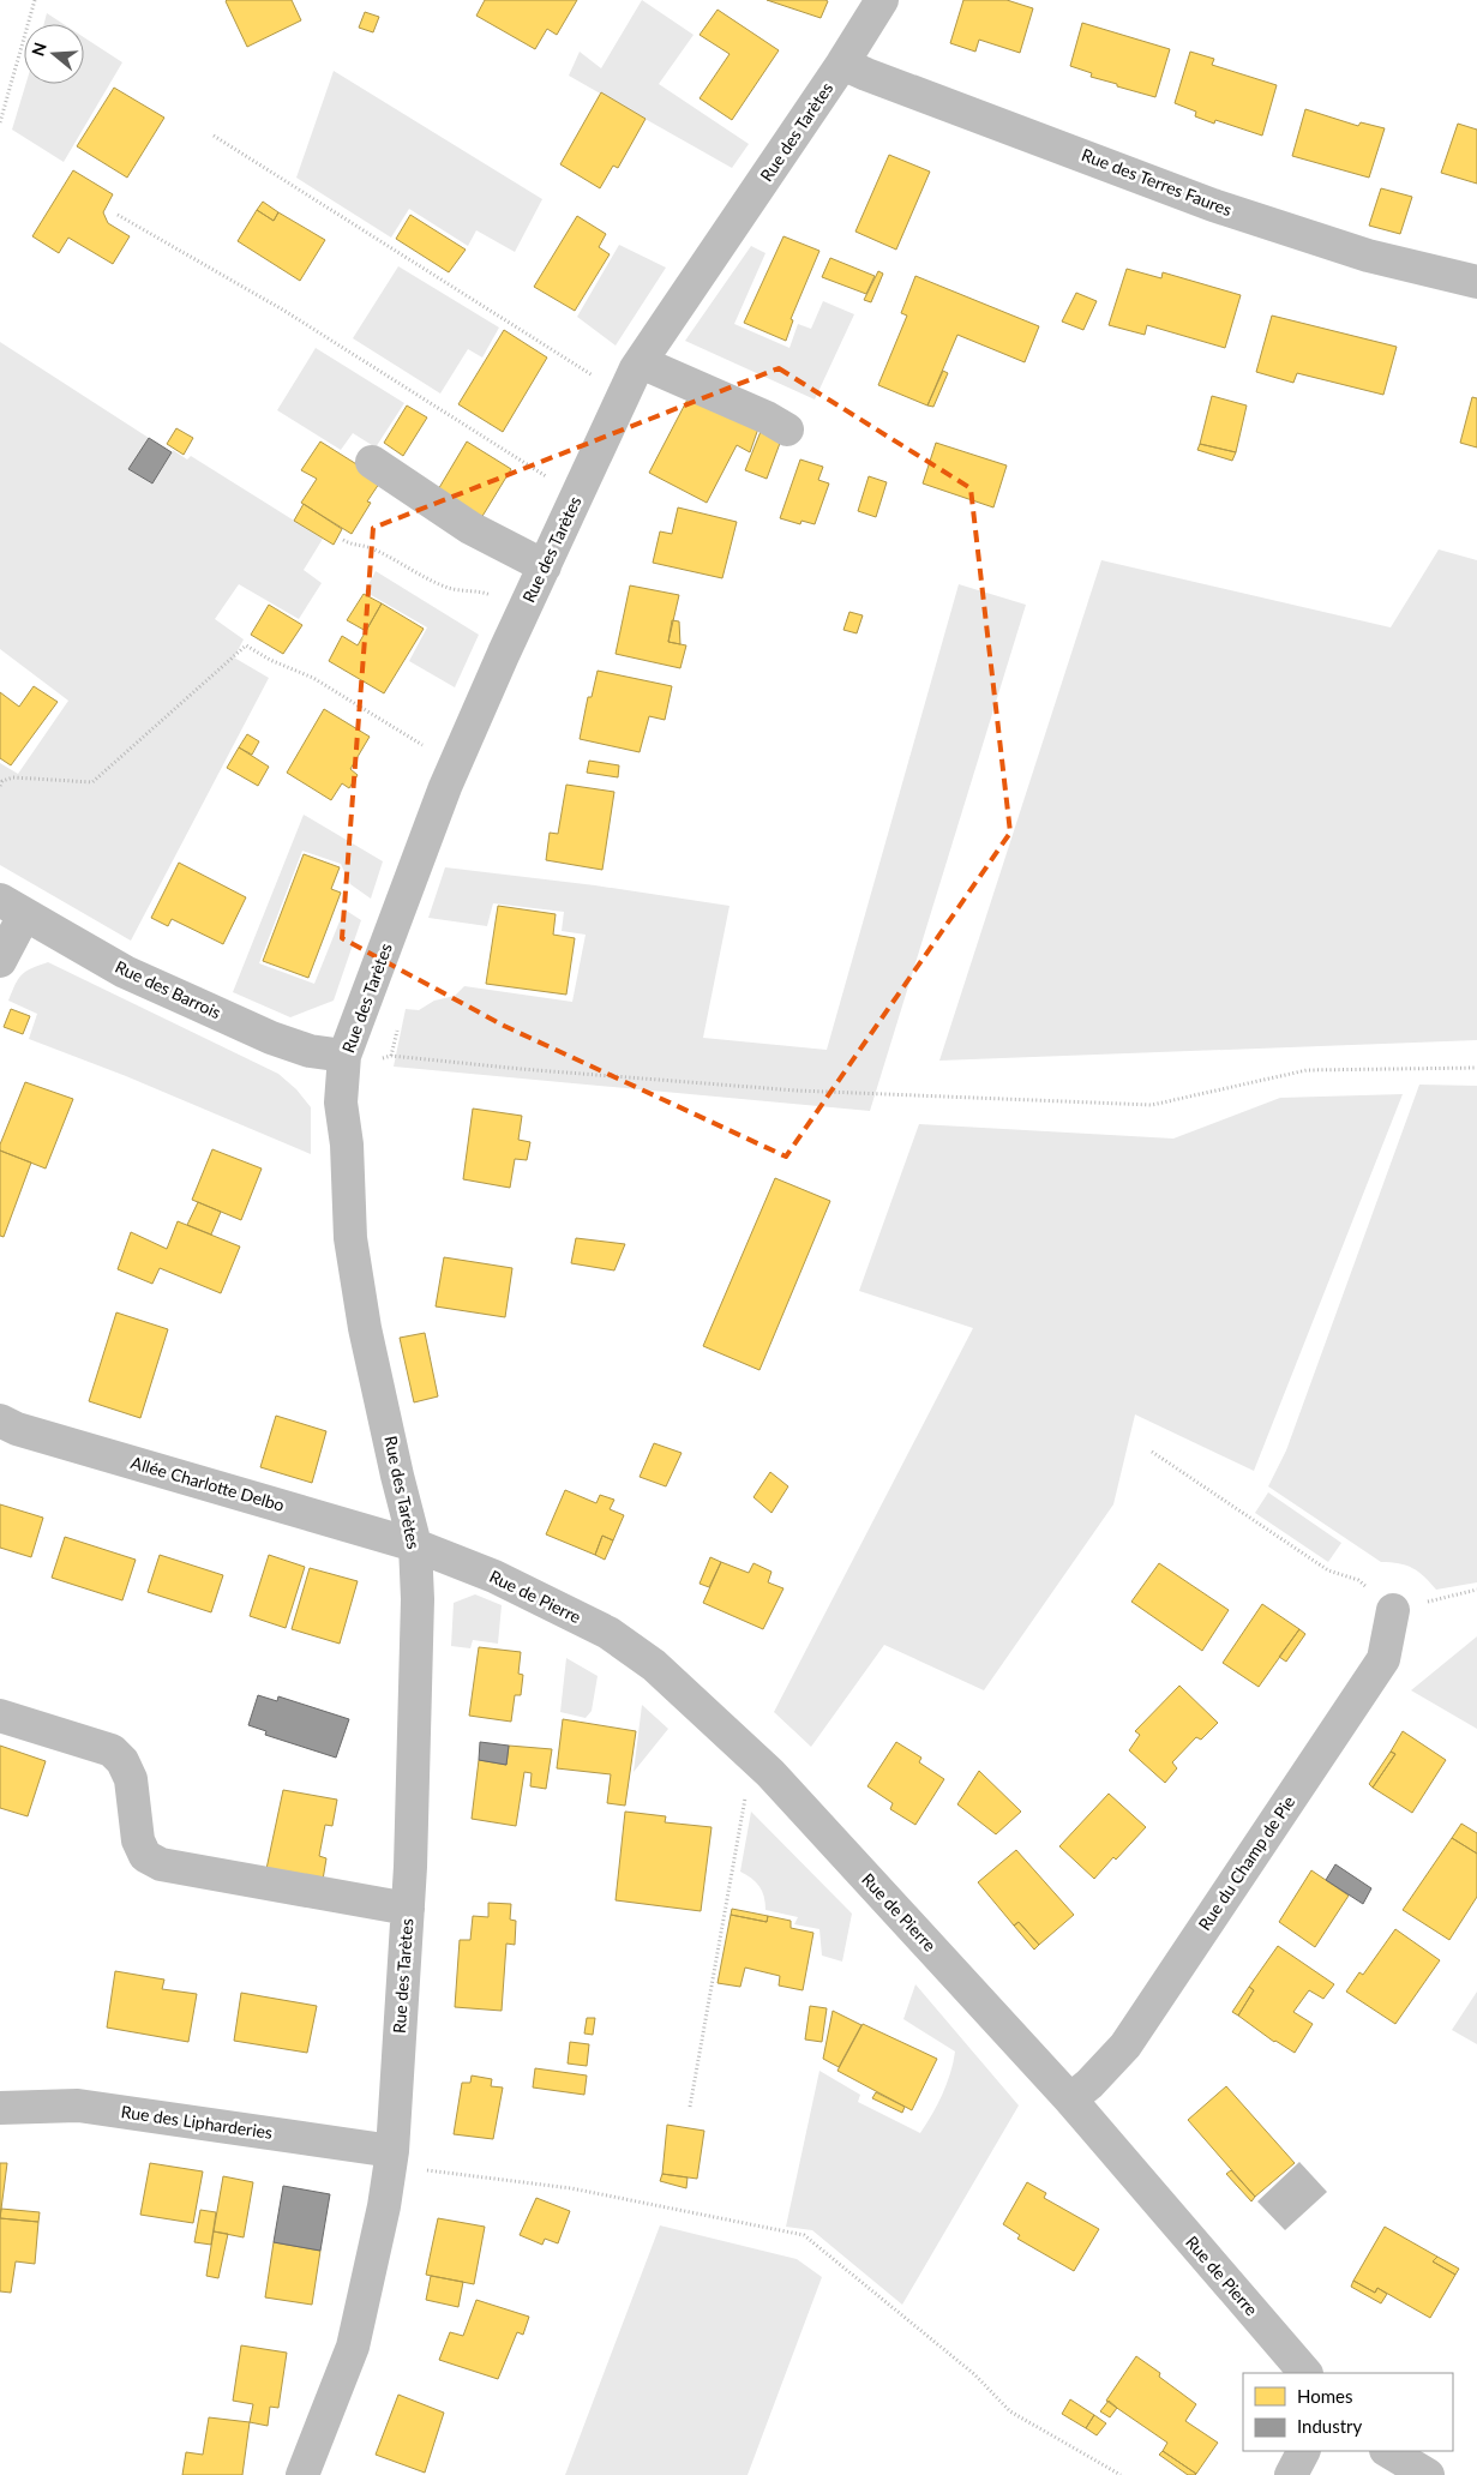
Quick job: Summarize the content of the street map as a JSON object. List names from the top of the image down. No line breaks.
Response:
{"streets":{"street":["Rue des Tarètes","Rue des Terres Faures","Rue des Barrois","Allée Charlotte Delbo","Rue de Pierre","Rue du Champ de Pie","Rue des Lipharderies"]},"crossings":[["Rue des Tarètes","Rue des Terres Faures"],["Rue des Tarètes","Rue des Barrois"],["Rue des Tarètes","Allée Charlotte Delbo"],["Rue des Tarètes","Rue de Pierre"],["Rue des Tarètes","Rue des Lipharderies"],["Allée Charlotte Delbo","Rue de Pierre"],["Rue de Pierre","Rue du Champ de Pie"]],"legend":["Homes","Industry"],"north":"left"}
